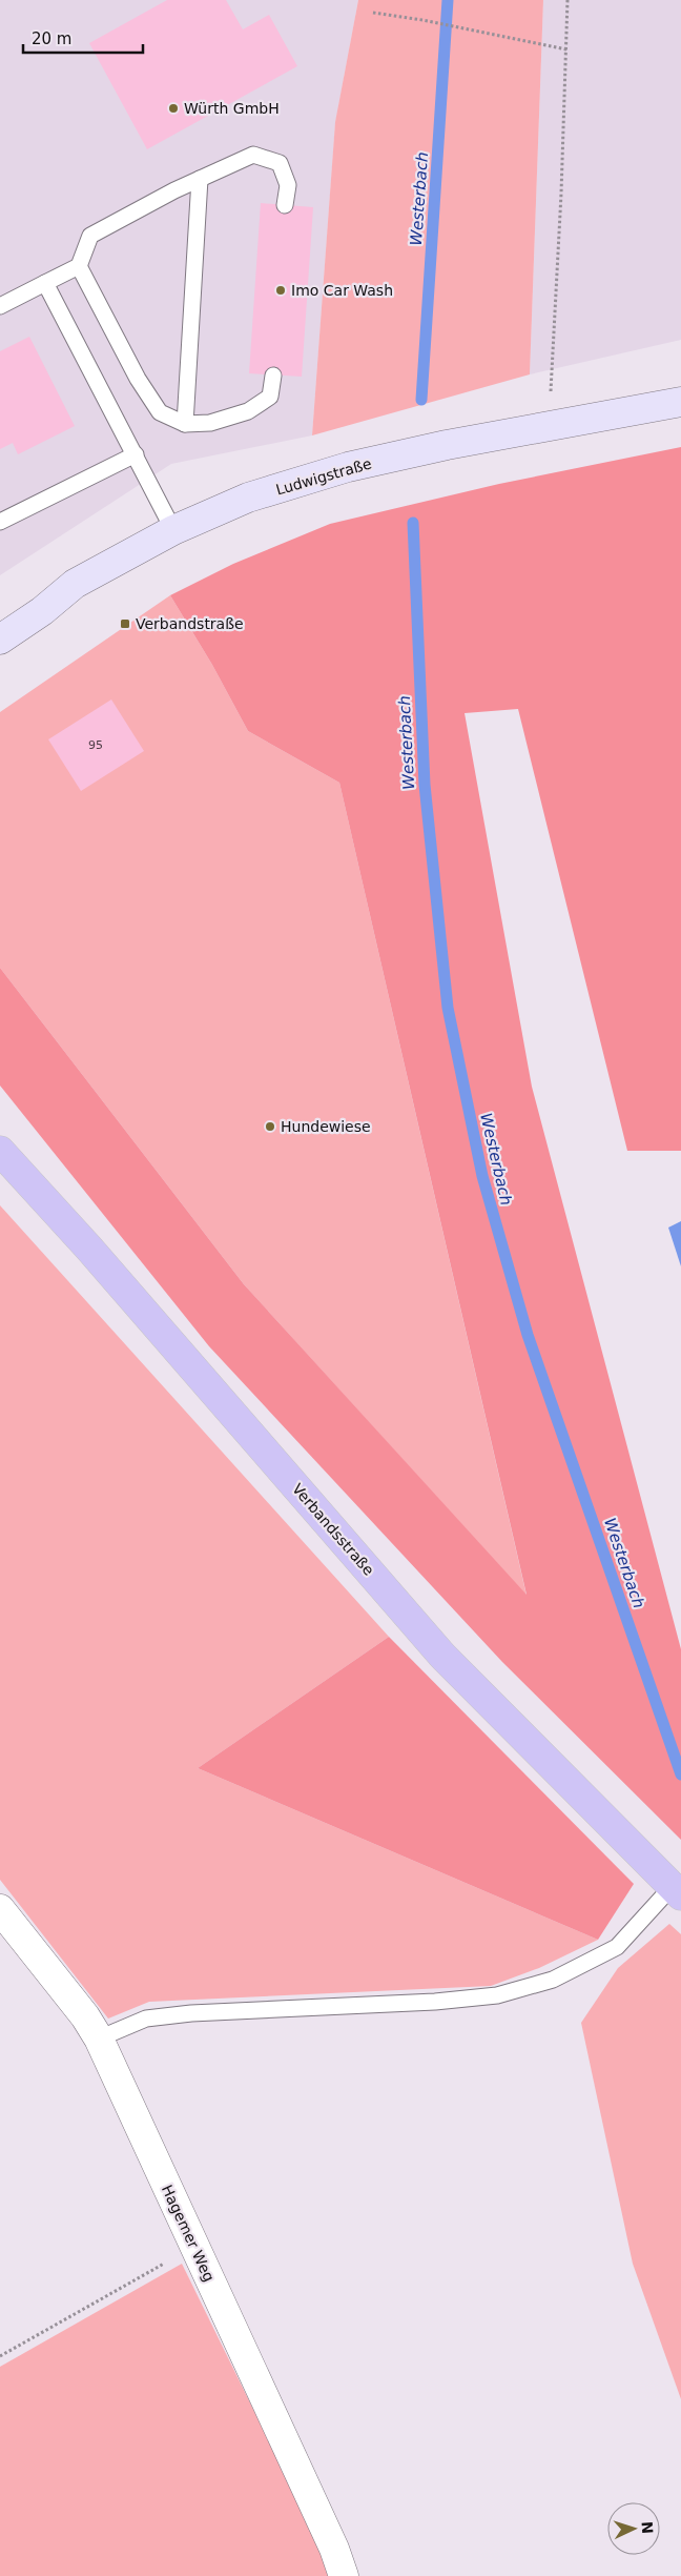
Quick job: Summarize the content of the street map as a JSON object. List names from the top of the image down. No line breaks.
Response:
{"streets":{"main road":["Ludwigstraße","Verbandsstraße"],"street":["Hagemer Weg"]},"water":["Westerbach"],"places":{"other":["Würth GmbH","Imo Car Wash","Hundewiese"],"transit":["Verbandstraße"]},"house_numbers":["95"],"scale_bar":"20 m","north":"right"}
